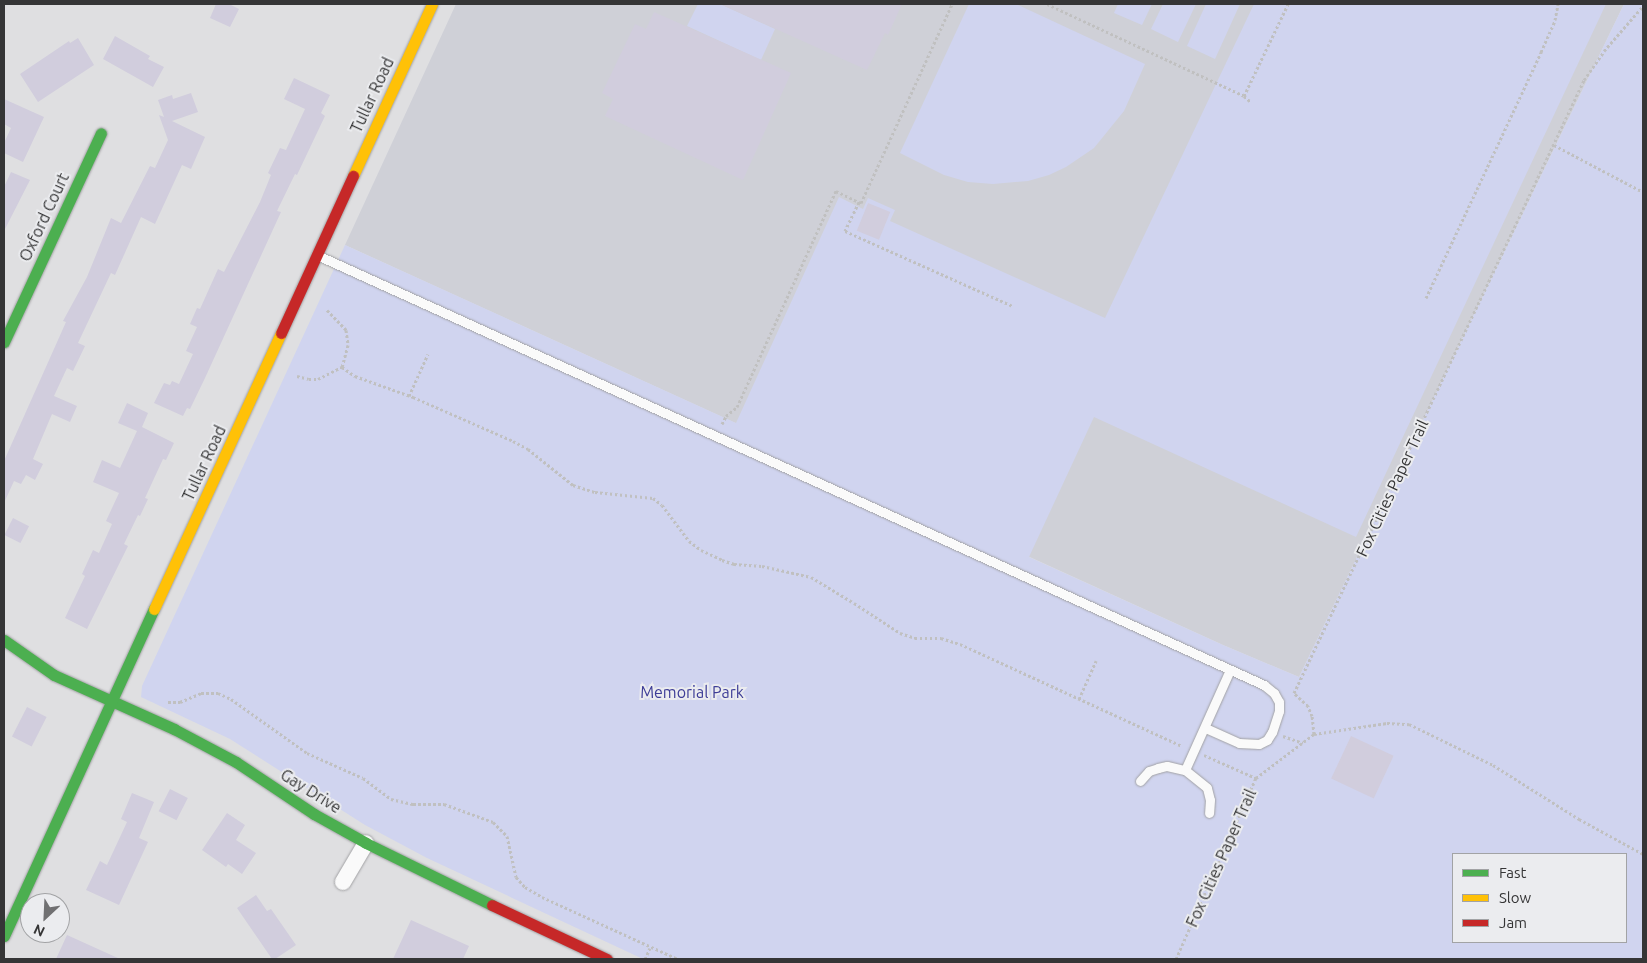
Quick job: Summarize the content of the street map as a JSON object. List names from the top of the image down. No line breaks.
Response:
{"streets":{"main road":["Tullar Road","Oxford Court","Gay Drive"],"path":["Fox Cities Paper Trail"]},"crossings":[["Tullar Road","Gay Drive"]],"parks":["Memorial Park"],"legend":["Fast","Slow","Jam"],"north":"bottom left"}
